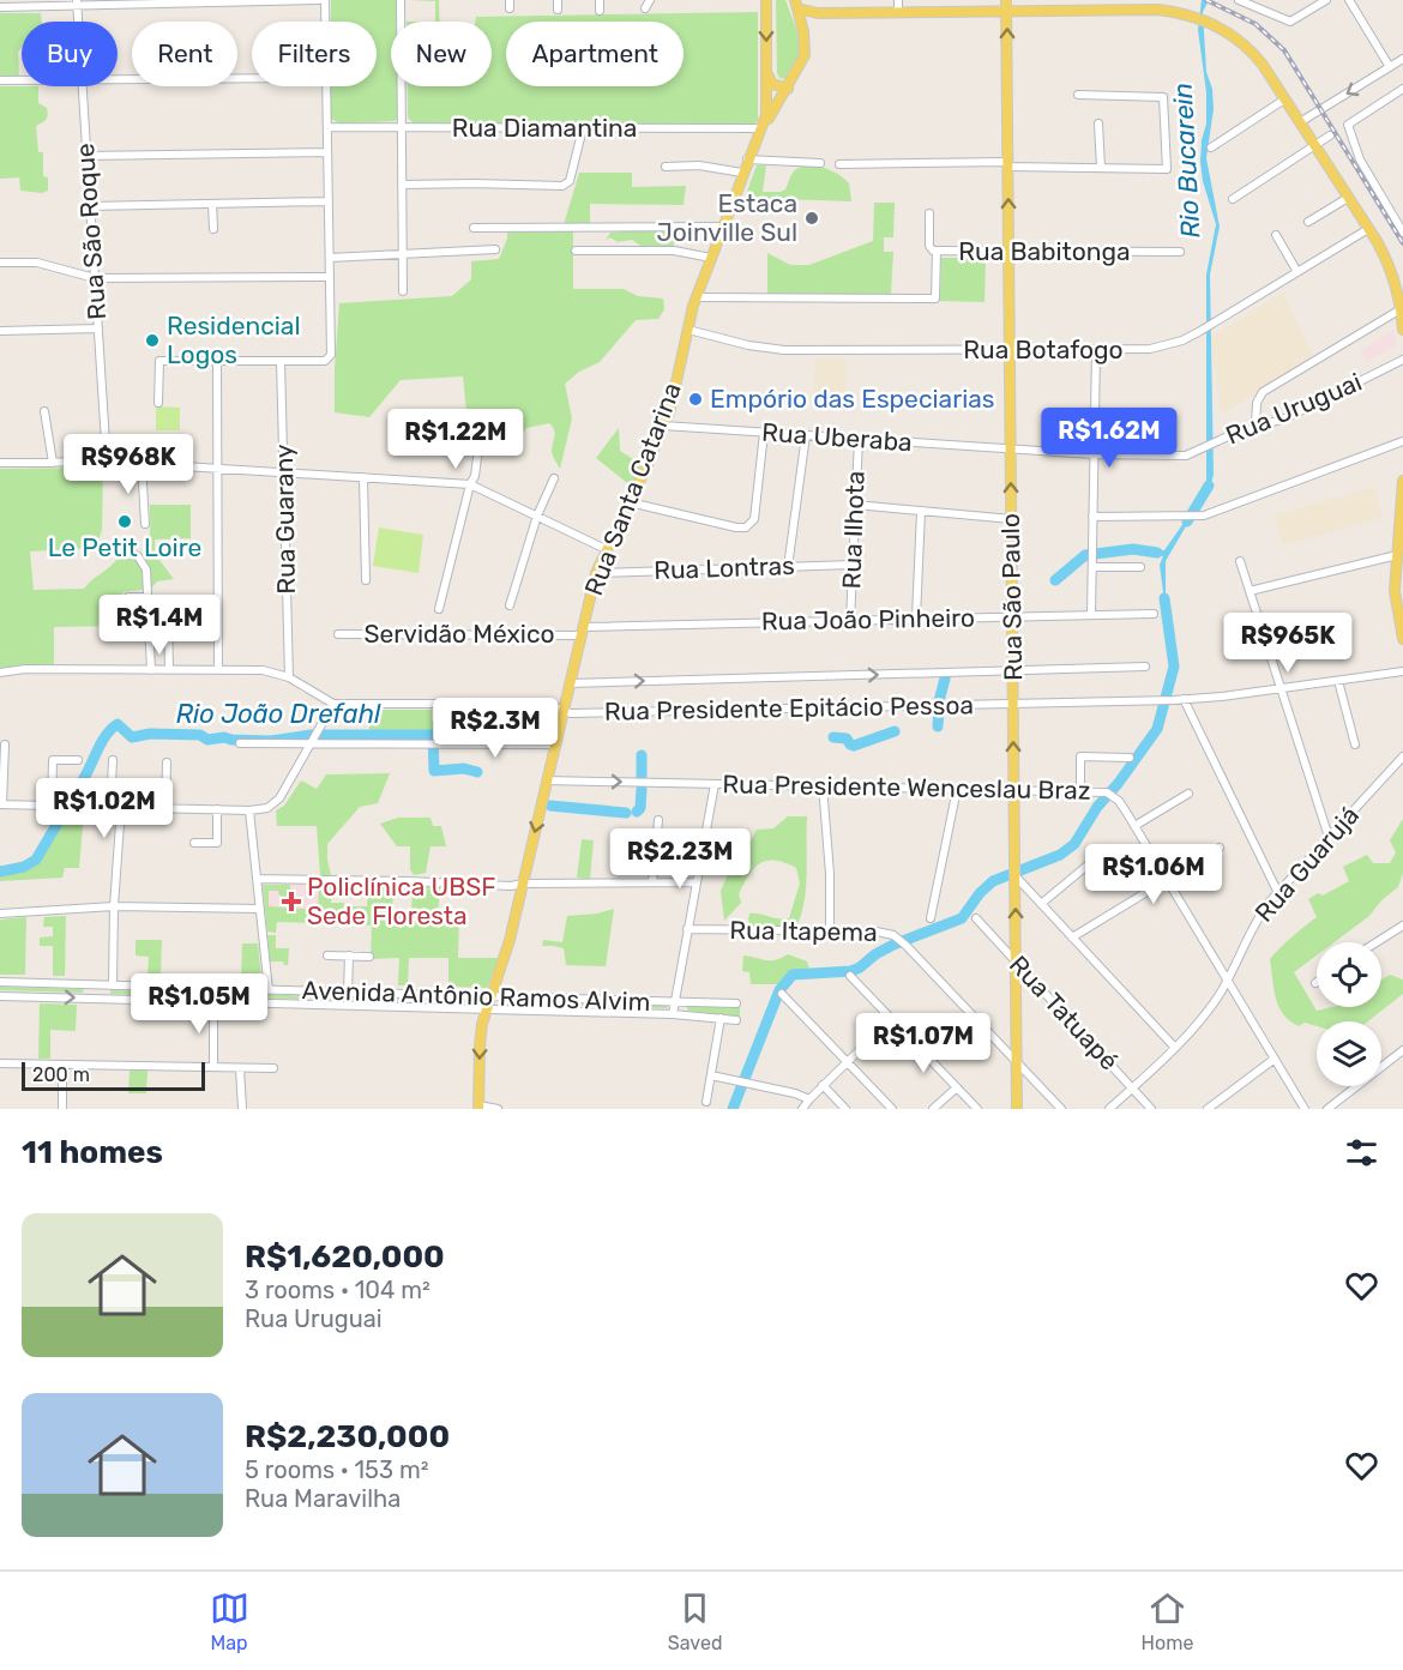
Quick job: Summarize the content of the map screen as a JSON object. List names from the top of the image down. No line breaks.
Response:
{"streets":{"main road":["Rua Santa Catarina","Rua São Paulo"],"street":["Rua Diamantina","Rua São Roque","Rua Babitonga","Rua Botafogo","Rua Uruguai","Rua Uberaba","Rua Guarany","Rua Ilhota","Rua Lontras","Rua João Pinheiro","Servidão México","Rua Presidente Epitácio Pessoa","Rua Presidente Wenceslau Braz","Rua Guarujá","Rua Itapema","Avenida Antônio Ramos Alvim","Rua Tatuapé"]},"crossings":[["Rua Diamantina","Rua Santa Catarina"],["Rua Babitonga","Rua Santa Catarina"],["Rua Babitonga","Rua São Paulo"],["Rua Botafogo","Rua Santa Catarina"],["Rua Botafogo","Rua São Paulo"],["Rua Uruguai","Rua Uberaba"],["Rua Uruguai","Rua São Paulo"],["Rua Uberaba","Rua Santa Catarina"],["Rua Uberaba","Rua Ilhota"],["Rua Uberaba","Rua São Paulo"],["Rua Santa Catarina","Rua Lontras"],["Rua Santa Catarina","Rua João Pinheiro"],["Rua Santa Catarina","Servidão México"],["Rua Santa Catarina","Rua Presidente Epitácio Pessoa"],["Rua Santa Catarina","Rua Presidente Wenceslau Braz"],["Rua Santa Catarina","Avenida Antônio Ramos Alvim"],["Rua Ilhota","Rua Lontras"],["Rua Ilhota","Rua João Pinheiro"],["Rua São Paulo","Rua João Pinheiro"],["Rua São Paulo","Rua Presidente Epitácio Pessoa"],["Rua São Paulo","Rua Presidente Wenceslau Braz"],["Rua São Paulo","Rua Itapema"],["Rua São Paulo","Rua Tatuapé"],["Rua João Pinheiro","Servidão México"],["Rua Presidente Wenceslau Braz","Rua Guarujá"],["Rua Guarujá","Rua Tatuapé"]],"one_way":["Rua São Paulo"],"water":["Rio Bucarein","Rio João Drefahl"],"places":{"other":["Estaca Joinville Sul","Residencial Logos","Empório das Especiarias","Le Petit Loire"],"health":["Policlínica UBSF Sede Floresta"]},"scale_bar":"200 m","page":{"chip":["Buy","Rent","Filters","New","Apartment"],"price":["R$1.62M","R$1.22M","R$968K","R$1.4M","R$965K","R$2.3M","R$1.02M","R$2.23M","R$1.06M","R$1.05M","R$1.07M"],"scale":"200 m","heading":"11 homes","list":[{"name":"R$1,620,000","note":"3 rooms · 104 m² · Rua Uruguai"},{"name":"R$2,230,000","note":"5 rooms · 153 m² · Rua Maravilha"}],"tabs":["Map","Saved","Home"]}}
